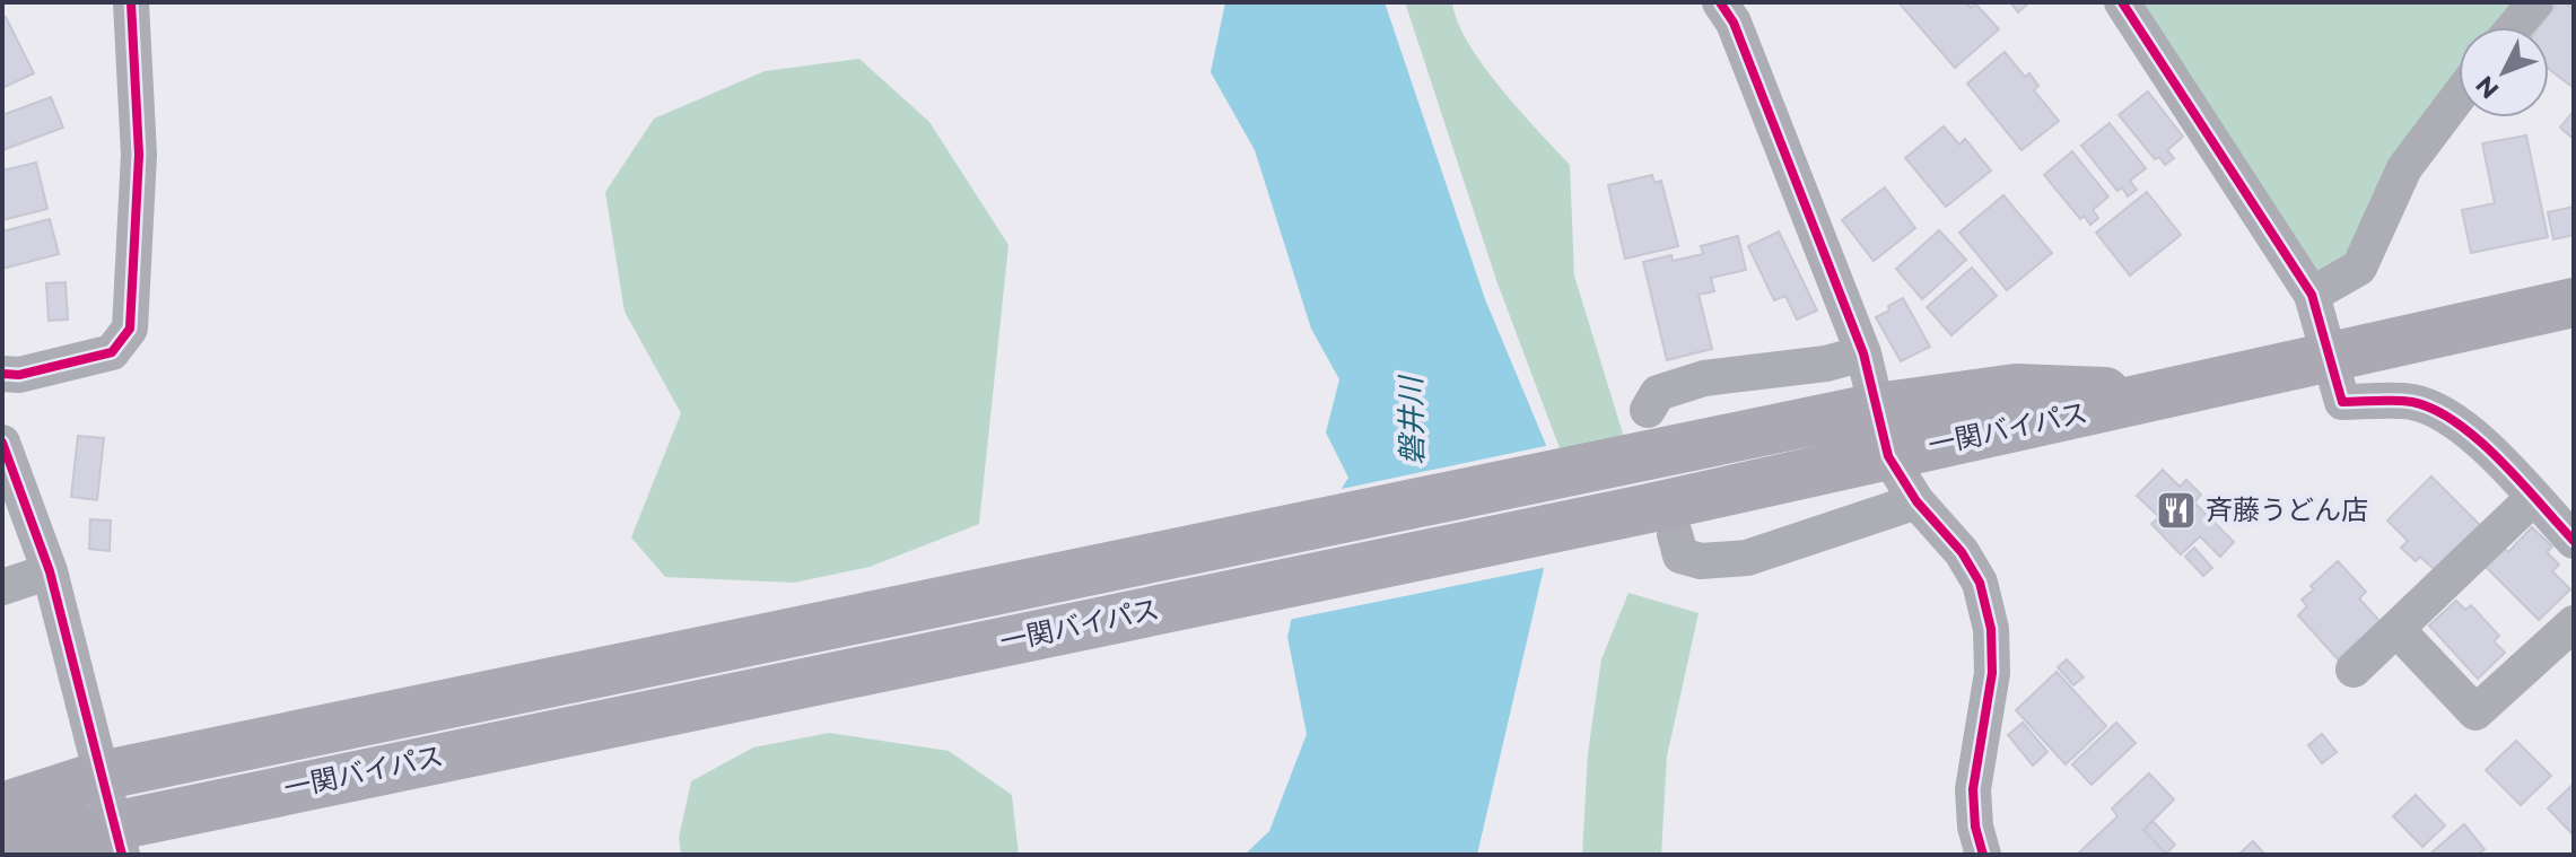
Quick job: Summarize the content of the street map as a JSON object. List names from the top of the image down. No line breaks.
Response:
{"streets":{"highway":["一関バイパス"]},"water":["磐井川"],"places":{"restaurant":["斉藤うどん店"]},"north":"bottom left"}
